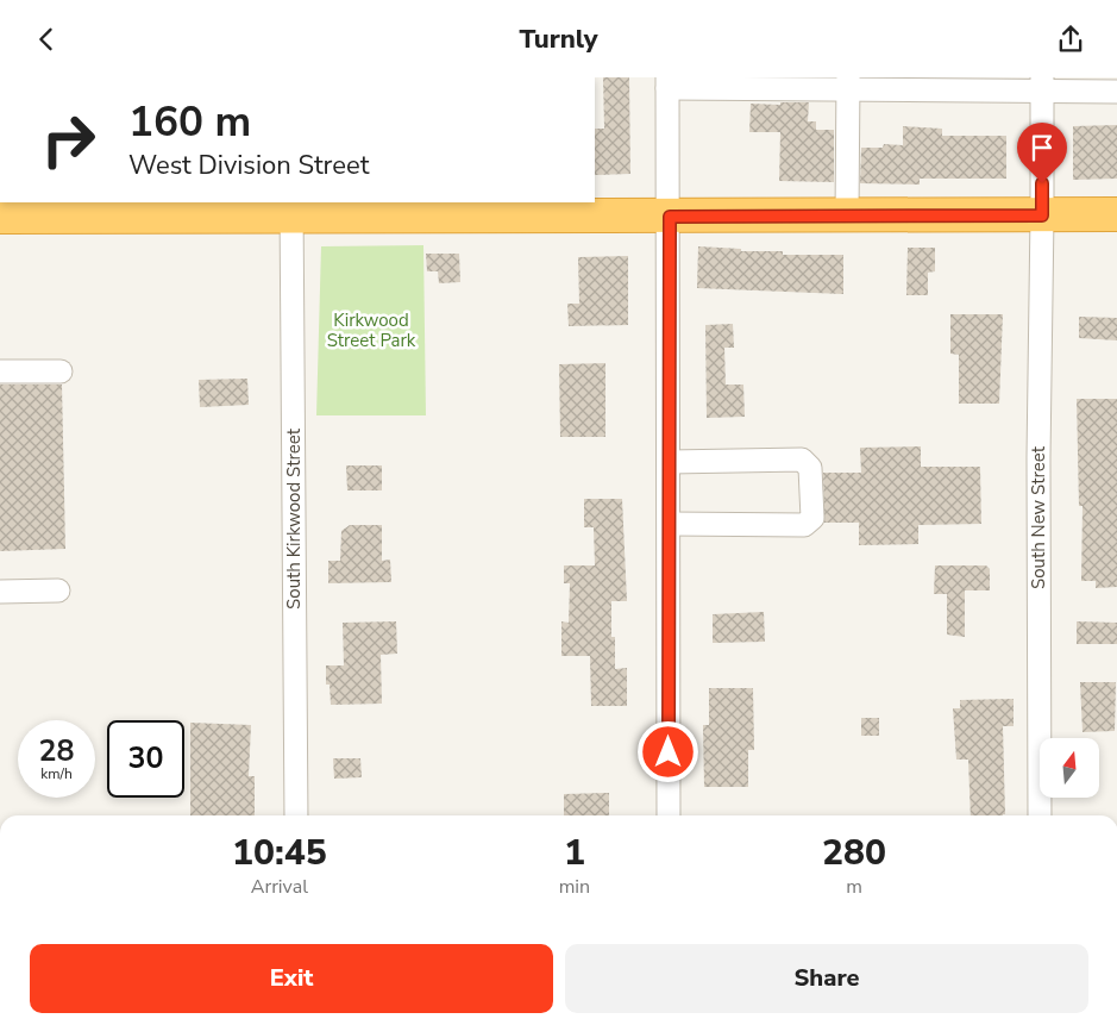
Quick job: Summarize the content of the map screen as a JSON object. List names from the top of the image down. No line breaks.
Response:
{"streets":{"street":["South New Street","South Kirkwood Street"]},"parks":["Kirkwood Street Park"],"north":"top","page":{"header":"Turnly","turn":["160 m","West Division Street"],"speed":"28 km/h","limit":"30","eta":["10:45","Arrival","1","min","280","m"],"buttons":["Exit","Share"]}}
